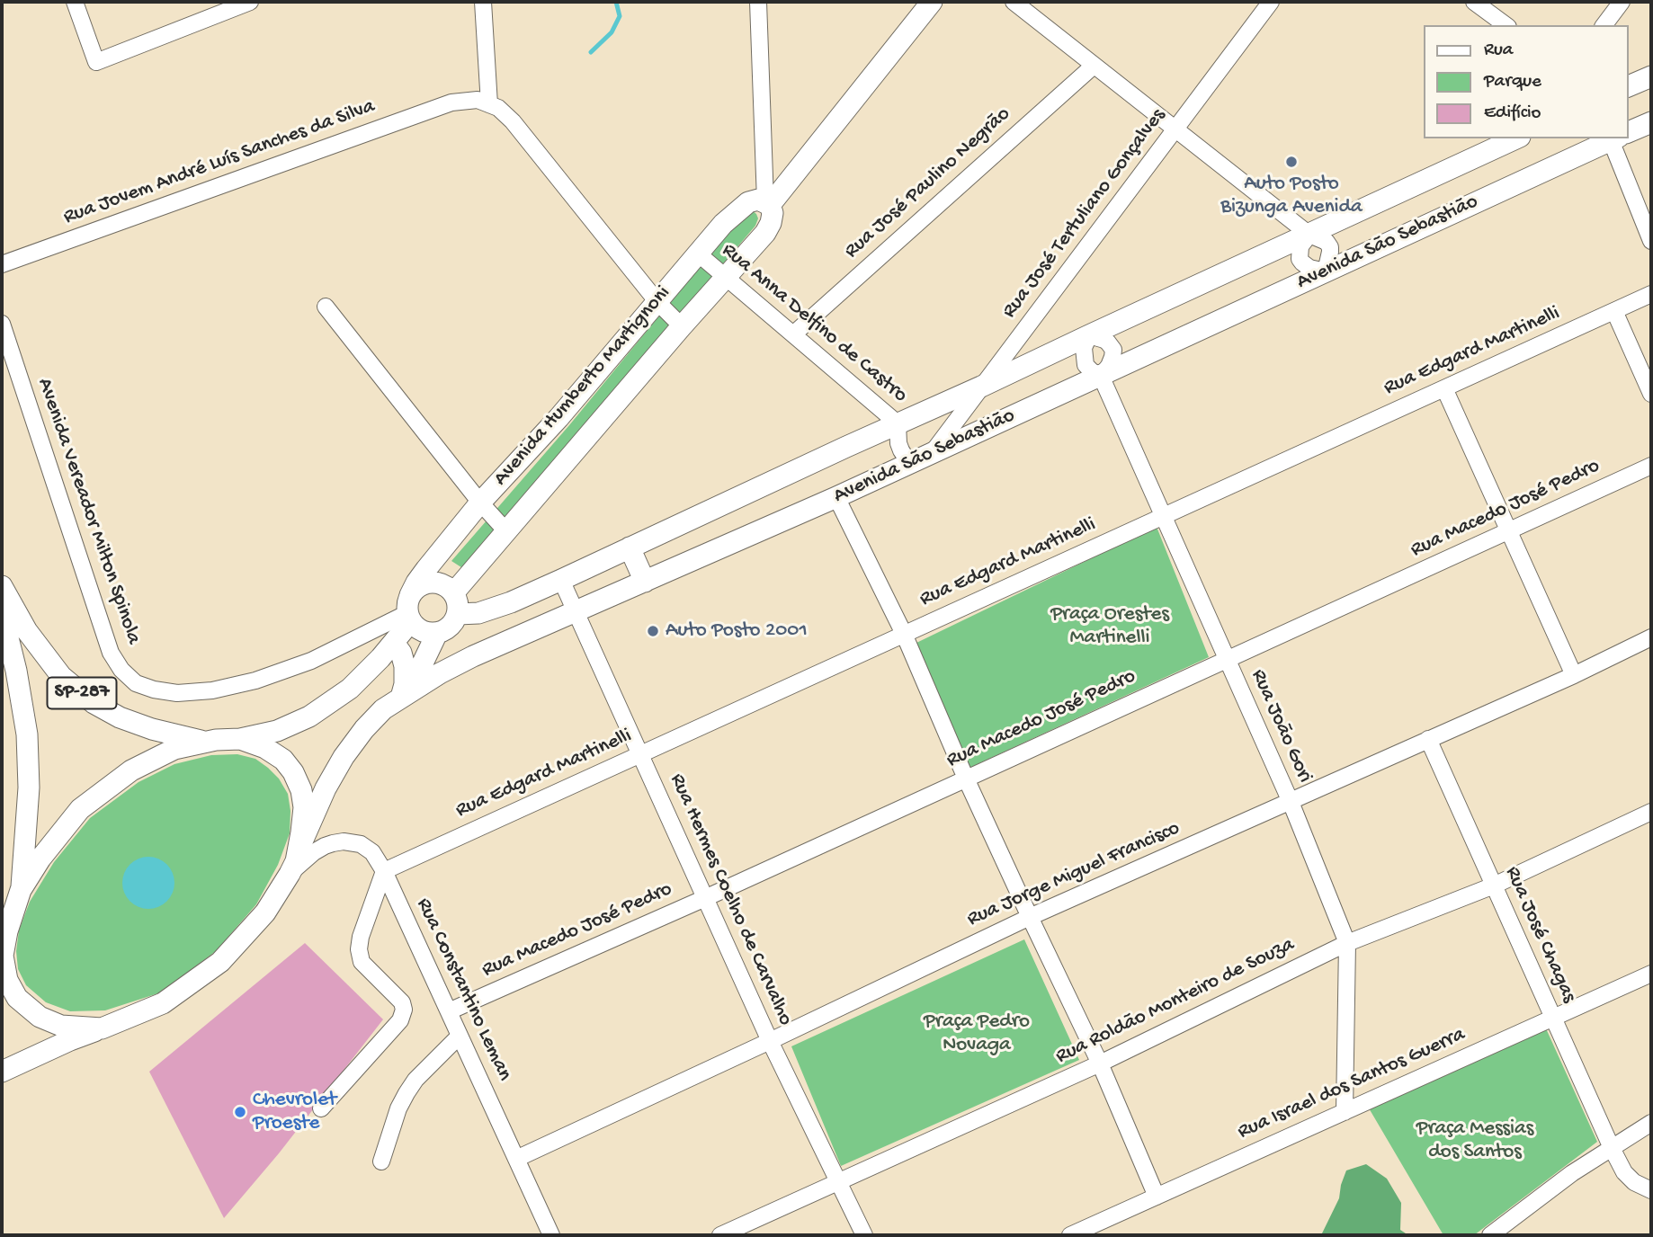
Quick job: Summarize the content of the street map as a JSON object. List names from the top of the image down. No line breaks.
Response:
{"streets":{"main road":["Avenida São Sebastião","Avenida Humberto Martignoni","SP-287"],"street":["Rua Jovem André Luís Sanches da Silva","Rua José Paulino Negrão","Rua José Tertuliano Gonçalves","Rua Anna Delfino de Castro","Rua Edgard Martinelli","Rua Macedo José Pedro","Avenida Vereador Milton Spinola","Rua João Gori","Rua Jorge Miguel Francisco","Rua Hermes Coelho de Carvalho","Rua José Chagas","Rua Constantino Leman","Rua Roldão Monteiro de Souza","Rua Israel dos Santos Guerra"]},"crossings":[["Rua José Paulino Negrão","Rua Anna Delfino de Castro"],["Rua José Tertuliano Gonçalves","Avenida São Sebastião"],["Avenida São Sebastião","Rua Anna Delfino de Castro"],["Avenida São Sebastião","Rua João Gori"],["Avenida São Sebastião","Rua Hermes Coelho de Carvalho"],["Rua Anna Delfino de Castro","Avenida Humberto Martignoni"],["Rua Edgard Martinelli","Rua João Gori"],["Rua Edgard Martinelli","Rua Hermes Coelho de Carvalho"],["Rua Edgard Martinelli","Rua Constantino Leman"],["Avenida Humberto Martignoni","Avenida Vereador Milton Spinola"],["Avenida Humberto Martignoni","SP-287"],["Rua Macedo José Pedro","Rua João Gori"],["Rua Macedo José Pedro","Rua Hermes Coelho de Carvalho"],["Rua Macedo José Pedro","Rua Constantino Leman"],["Rua João Gori","Rua Jorge Miguel Francisco"],["Rua João Gori","Rua Roldão Monteiro de Souza"],["Rua João Gori","Rua Israel dos Santos Guerra"],["Rua Jorge Miguel Francisco","Rua Hermes Coelho de Carvalho"],["Rua Jorge Miguel Francisco","Rua José Chagas"],["Rua Jorge Miguel Francisco","Rua Constantino Leman"],["Rua Hermes Coelho de Carvalho","Rua Roldão Monteiro de Souza"],["Rua José Chagas","Rua Roldão Monteiro de Souza"],["Rua José Chagas","Rua Israel dos Santos Guerra"]],"parks":["Praça Orestes Martinelli","Praça Pedro Novaga","Praça Messias dos Santos"],"places":["Auto Posto Bizunga Avenida","Auto Posto 2001","Chevrolet Proeste"],"legend":["Rua","Parque","Edifício"]}
